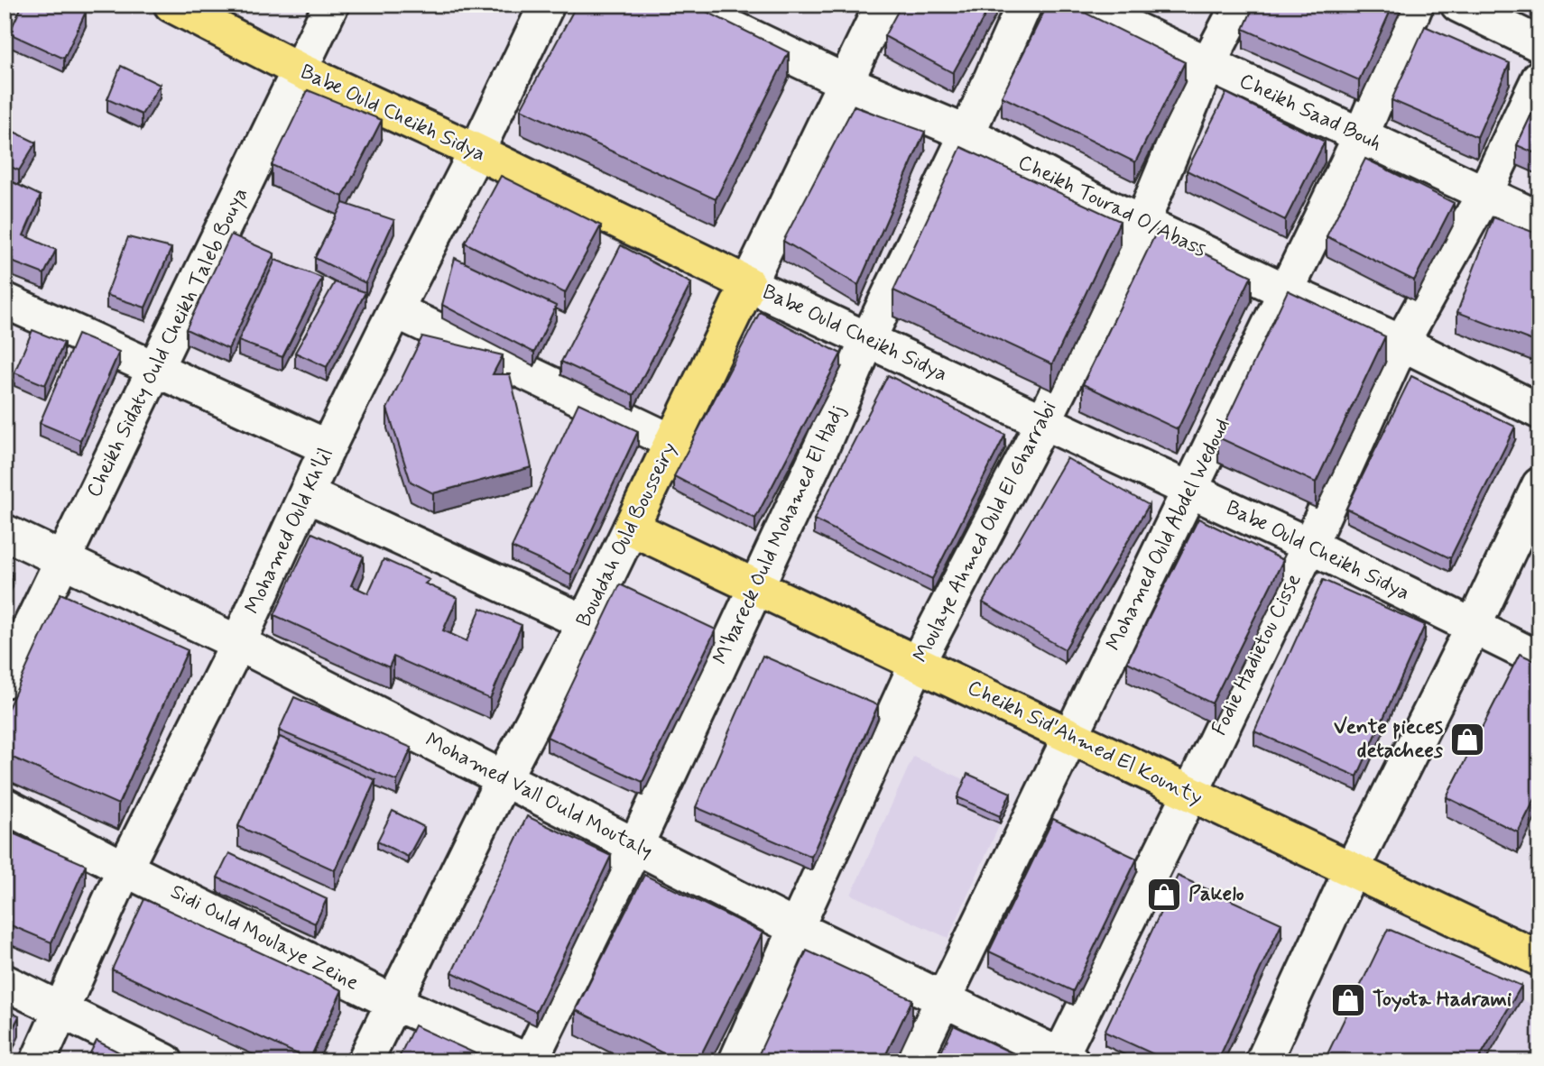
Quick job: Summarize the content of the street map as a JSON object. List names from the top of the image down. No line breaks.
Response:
{"streets":{"main road":["Babe Ould Cheikh Sidya","Bouddah Ould Bousseiry","Cheikh Sid'Ahmed El Kounty"],"street":["Cheikh Saad Bouh","Cheikh Tourad O/Abass","Cheikh Sidaty Ould Cheikh Taleb Bouya","Mohamed Ould Kh'lil","Moulaye Ahmed Ould El Gharrabi","M'bareck Ould Mohamed El Hadj","Mohamed Ould Abdel Wedoud","Fodie Hadietou Cisse","Mohamed Vall Ould Moutaly","Sidi Ould Moulaye Zeine"]},"crossings":[["Cheikh Saad Bouh","Moulaye Ahmed Ould El Gharrabi"],["Cheikh Saad Bouh","Mohamed Ould Abdel Wedoud"],["Cheikh Saad Bouh","Fodie Hadietou Cisse"],["Babe Ould Cheikh Sidya","Cheikh Sidaty Ould Cheikh Taleb Bouya"],["Babe Ould Cheikh Sidya","Mohamed Ould Kh'lil"],["Babe Ould Cheikh Sidya","Moulaye Ahmed Ould El Gharrabi"],["Babe Ould Cheikh Sidya","Bouddah Ould Bousseiry"],["Babe Ould Cheikh Sidya","M'bareck Ould Mohamed El Hadj"],["Babe Ould Cheikh Sidya","Mohamed Ould Abdel Wedoud"],["Babe Ould Cheikh Sidya","Fodie Hadietou Cisse"],["Cheikh Tourad O/Abass","Moulaye Ahmed Ould El Gharrabi"],["Cheikh Tourad O/Abass","Bouddah Ould Bousseiry"],["Cheikh Tourad O/Abass","M'bareck Ould Mohamed El Hadj"],["Cheikh Tourad O/Abass","Mohamed Ould Abdel Wedoud"],["Cheikh Tourad O/Abass","Fodie Hadietou Cisse"],["Cheikh Sidaty Ould Cheikh Taleb Bouya","Mohamed Vall Ould Moutaly"],["Mohamed Ould Kh'lil","Mohamed Vall Ould Moutaly"],["Mohamed Ould Kh'lil","Sidi Ould Moulaye Zeine"],["Moulaye Ahmed Ould El Gharrabi","Cheikh Sid'Ahmed El Kounty"],["Moulaye Ahmed Ould El Gharrabi","Mohamed Vall Ould Moutaly"],["Bouddah Ould Bousseiry","Cheikh Sid'Ahmed El Kounty"],["Bouddah Ould Bousseiry","Mohamed Vall Ould Moutaly"],["Bouddah Ould Bousseiry","Sidi Ould Moulaye Zeine"],["M'bareck Ould Mohamed El Hadj","Cheikh Sid'Ahmed El Kounty"],["M'bareck Ould Mohamed El Hadj","Mohamed Vall Ould Moutaly"],["M'bareck Ould Mohamed El Hadj","Sidi Ould Moulaye Zeine"],["Mohamed Ould Abdel Wedoud","Cheikh Sid'Ahmed El Kounty"],["Mohamed Ould Abdel Wedoud","Mohamed Vall Ould Moutaly"],["Fodie Hadietou Cisse","Cheikh Sid'Ahmed El Kounty"],["Fodie Hadietou Cisse","Mohamed Vall Ould Moutaly"]],"places":{"shop":["Vente pieces detachees","Pakelo","Toyota Hadrami"]}}
